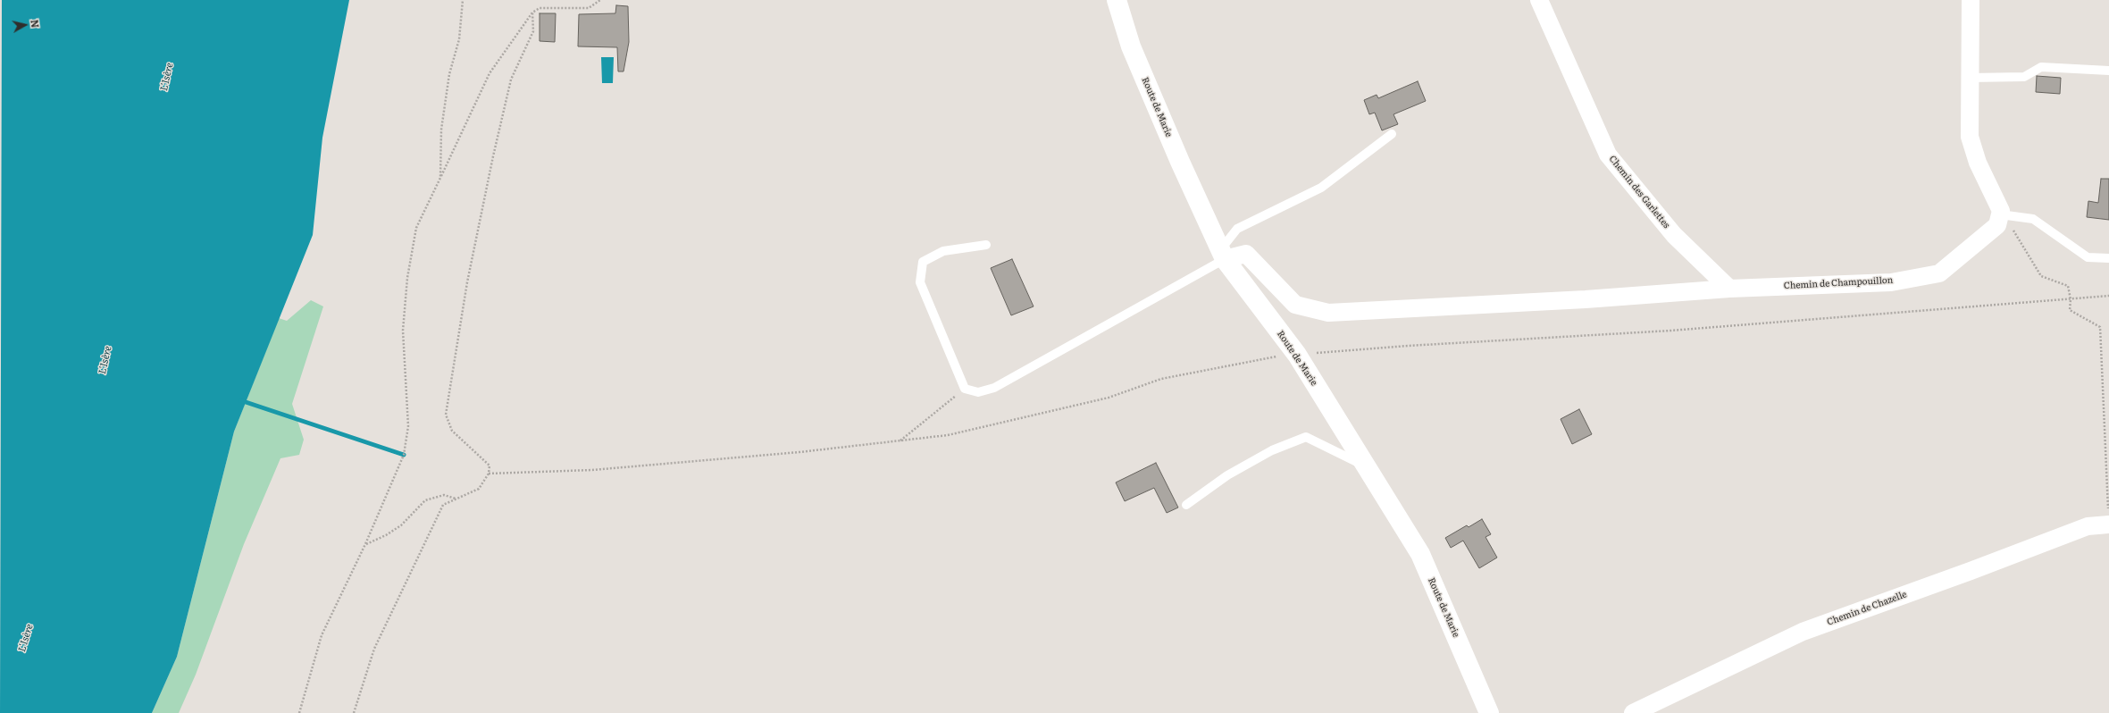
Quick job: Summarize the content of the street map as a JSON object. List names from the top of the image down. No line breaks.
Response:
{"streets":{"street":["Route de Marie","Chemin des Garlettes","Chemin de Champouillon","Chemin de Chazelle"]},"crossings":[["Route de Marie","Chemin de Champouillon"],["Chemin des Garlettes","Chemin de Champouillon"]],"water":["L'Isère"],"north":"right"}
